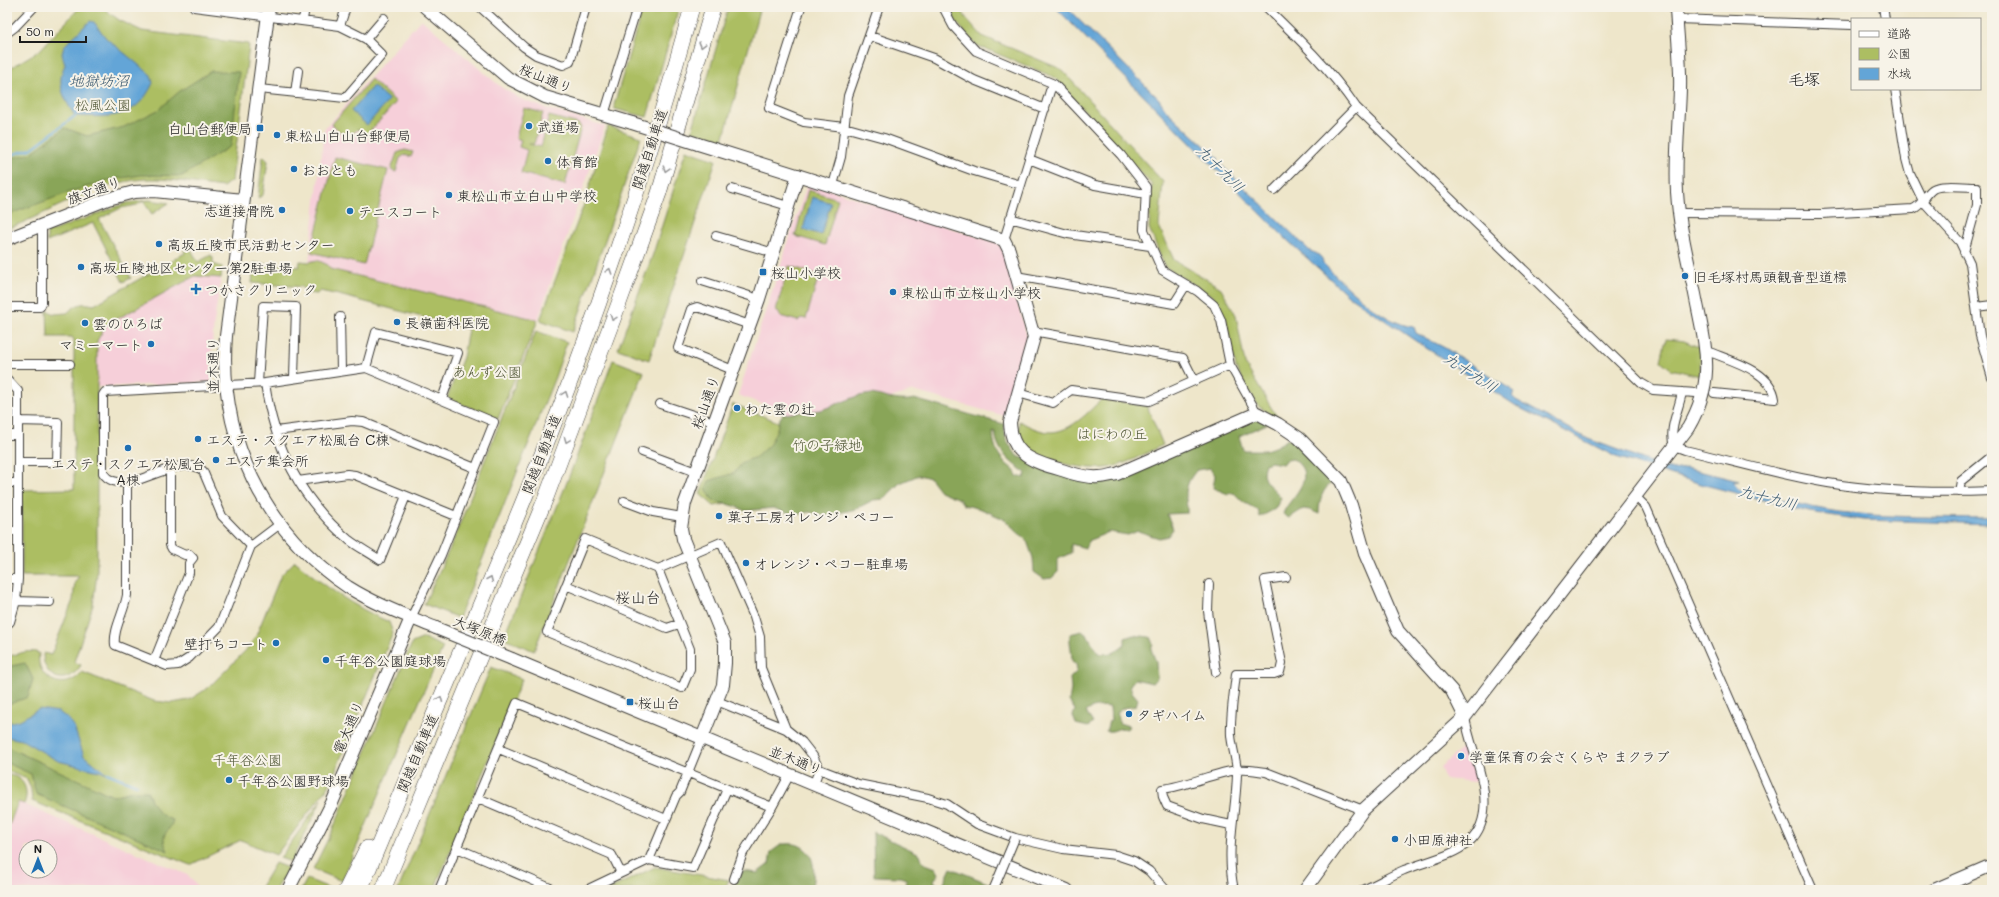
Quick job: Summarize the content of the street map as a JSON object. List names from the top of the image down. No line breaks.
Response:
{"streets":{"highway":["関越自動車道"],"street":["桜山通り","旗立通り","並木通り","大塚原橋","電大通り"]},"crossings":[["桜山通り","並木通り"],["旗立通り","並木通り"],["並木通り","大塚原橋"],["並木通り","電大通り"]],"districts":["毛塚","桜山台"],"water":["地獄坊沼","九十九川"],"parks":["松風公園","あんず公園","はにわの丘","竹の子緑地","千年谷公園"],"places":{"other":["武道場","東松山白山台郵便局","体育館","おおとも","東松山市立白山中学校","志道接骨院","テニスコート","高坂丘陵市民活動センター","高坂丘陵地区センター第2駐車場","旧毛塚村馬頭観音型道標","東松山市立桜山小学校","長嶺歯科医院","雲のひろば","マミーマート","わた雲の辻","エステ・スクエア松風台 C棟","エステ・スクエア松風台 A棟","エステ集会所","菓子工房オレンジ・ペコー","オレンジ・ペコー駐車場","壁打ちコート","千年谷公園庭球場","タギハイム","学童保育の会さくらや まクラブ","千年谷公園野球場","小田原神社"],"transit":["白山台郵便局","桜山小学校","桜山台"],"health":["つかさクリニック"]},"legend":["道路","公園","水域"],"scale_bar":"50 m","north":"top"}
